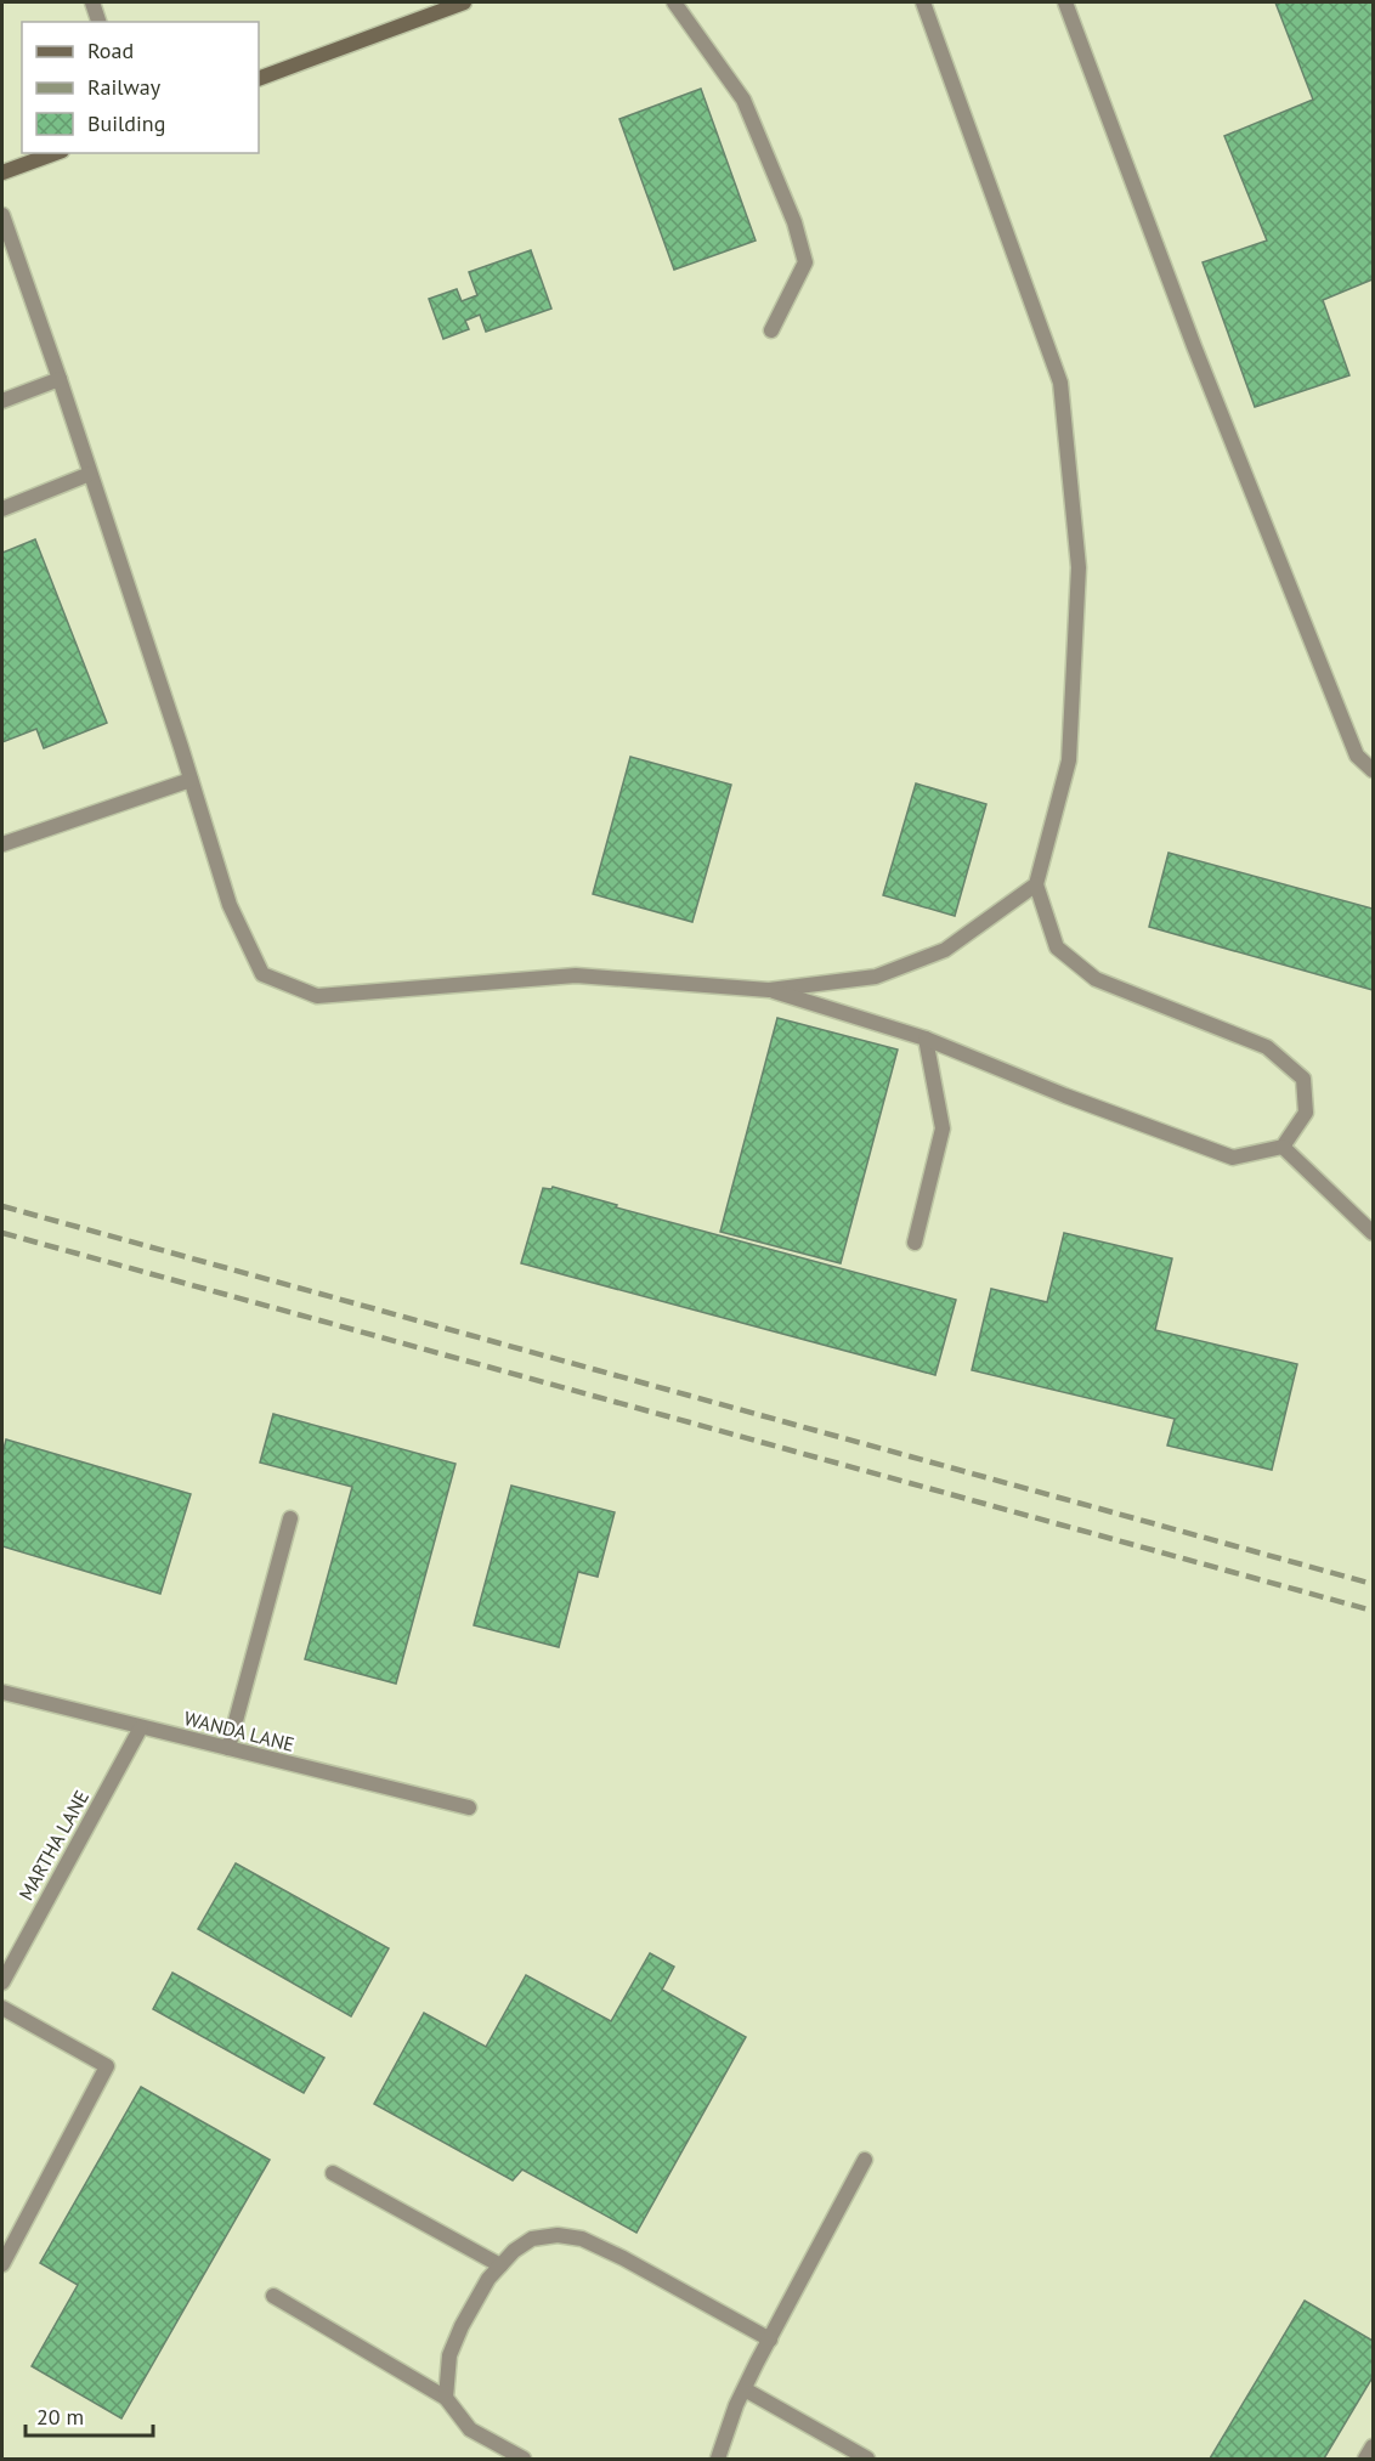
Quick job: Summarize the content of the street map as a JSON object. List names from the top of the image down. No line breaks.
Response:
{"streets":{"street":["WANDA LANE","MARTHA LANE"]},"crossings":[["WANDA LANE","MARTHA LANE"]],"legend":["Road","Railway","Building"],"scale_bar":"20 m"}
